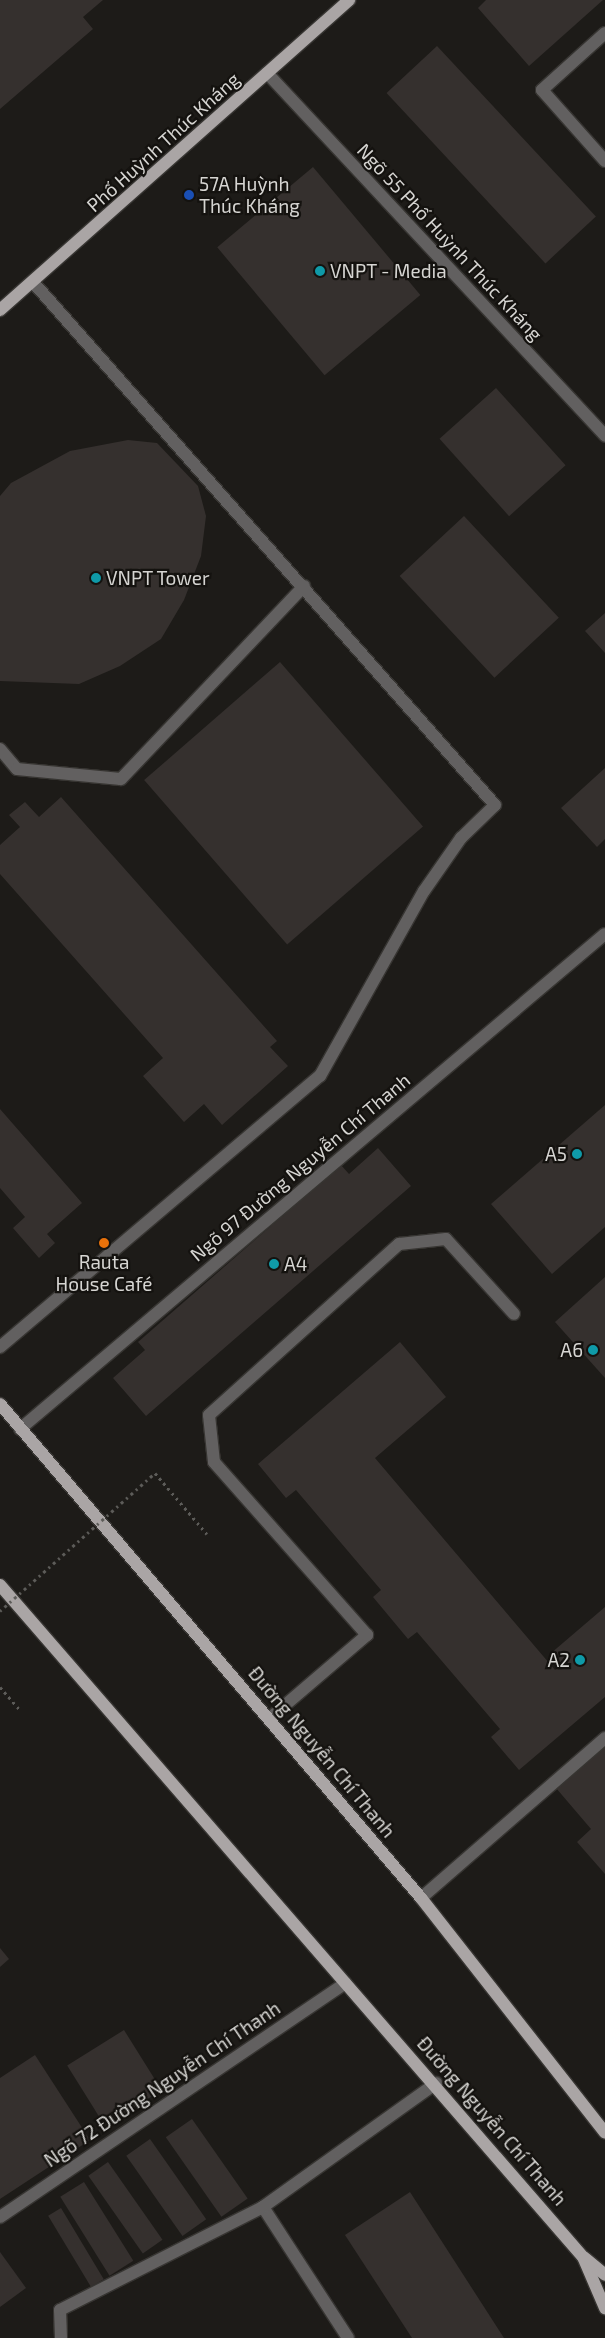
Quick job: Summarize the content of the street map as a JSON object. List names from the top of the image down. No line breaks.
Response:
{"streets":{"main road":["Phố Huỳnh Thúc Kháng","Đường Nguyễn Chí Thanh"],"lane":["Ngõ 55 Phố Huỳnh Thúc Kháng","Ngõ 97 Đường Nguyễn Chí Thanh","Ngõ 72 Đường Nguyễn Chí Thanh"]},"crossings":[["Phố Huỳnh Thúc Kháng","Ngõ 55 Phố Huỳnh Thúc Kháng"],["Ngõ 97 Đường Nguyễn Chí Thanh","Đường Nguyễn Chí Thanh"],["Đường Nguyễn Chí Thanh","Ngõ 72 Đường Nguyễn Chí Thanh"]],"places":["57A Huỳnh Thúc Kháng","VNPT - Media","VNPT Tower","A5","Rauta House Café","A4","A6","A2"]}
